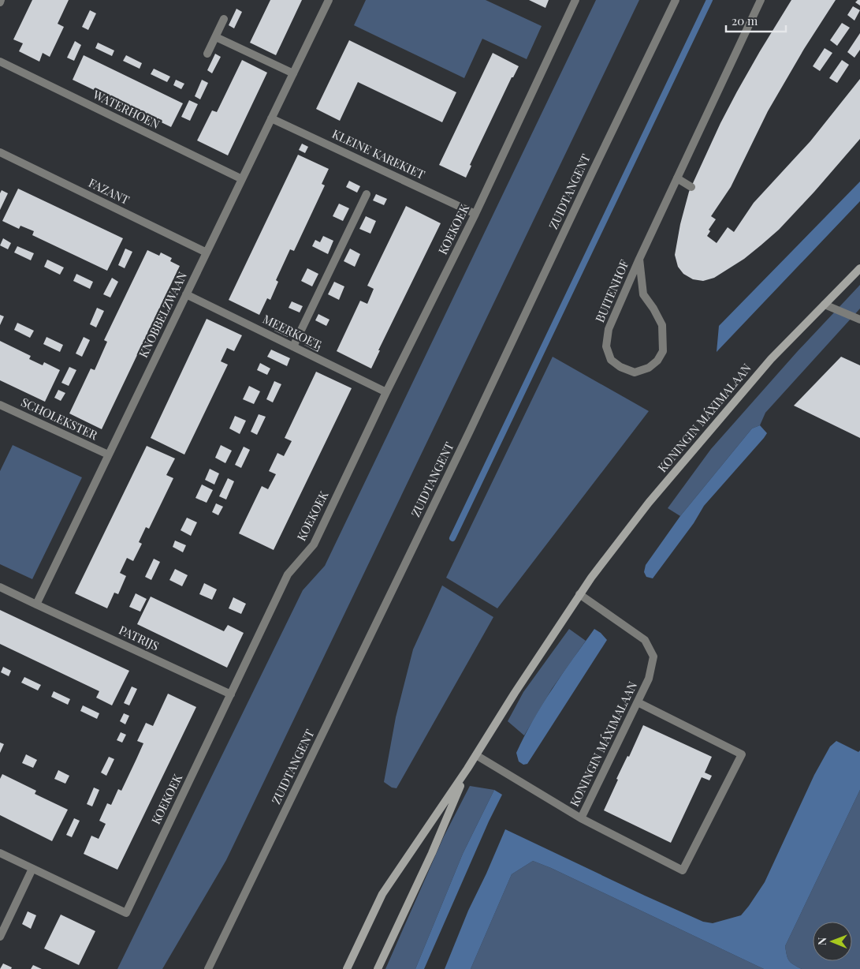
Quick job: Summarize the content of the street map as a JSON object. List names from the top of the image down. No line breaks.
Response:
{"streets":{"main road":["KONINGIN MÁXIMALAAN"],"street":["WATERHOEN","KLEINE KAREKIET","FAZANT","ZUIDTANGENT","KOEKOEK","BUITENHOF","KNOBBELZWAAN","MEERKOET","SCHOLEKSTER","PATRIJS"]},"crossings":[["WATERHOEN","KNOBBELZWAAN"],["KLEINE KAREKIET","KOEKOEK"],["KLEINE KAREKIET","KNOBBELZWAAN"],["FAZANT","KNOBBELZWAAN"],["KOEKOEK","MEERKOET"],["KOEKOEK","PATRIJS"],["KNOBBELZWAAN","MEERKOET"],["KNOBBELZWAAN","SCHOLEKSTER"],["KNOBBELZWAAN","PATRIJS"]],"scale_bar":"20 m","north":"left"}
